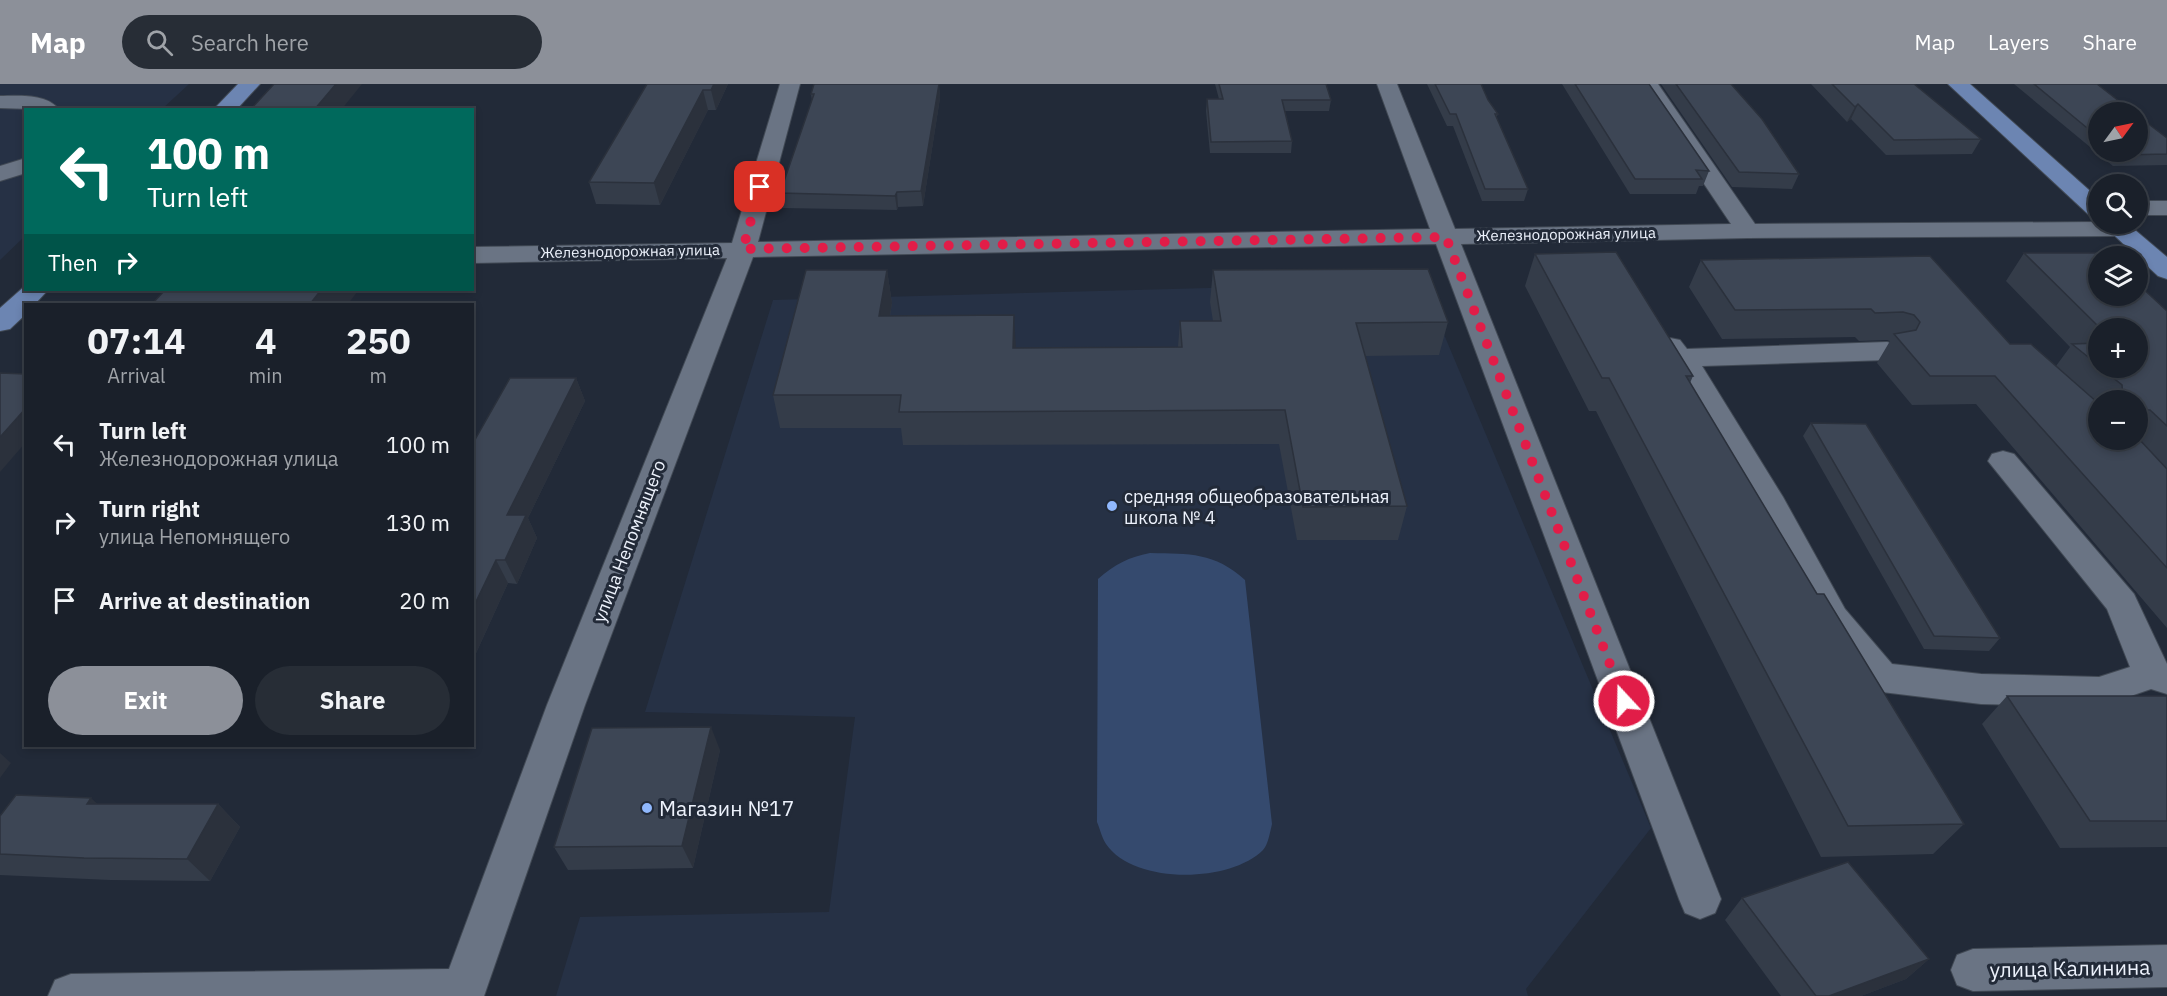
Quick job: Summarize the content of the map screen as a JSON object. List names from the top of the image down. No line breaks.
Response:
{"streets":{"street":["Железнодорожная улица","улица Непомнящего","улица Калинина"]},"crossings":[["Железнодорожная улица","улица Непомнящего"]],"places":["средняя общеобразовательная школа № 4","Магазин №17"],"north":"top right","page":{"header":"Map","search":"Search here","nav":["Map","Layers","Share"],"map_buttons":["+","−"],"turn":["100 m","Turn left"],"then":"Then","eta":["07:14","Arrival","4","min","250","m"],"list":[{"name":"Turn left","note":"Железнодорожная улица","value":"100 m"},{"name":"Turn right","note":"улица Непомнящего","value":"130 m"},{"name":"Arrive at destination","value":"20 m"}],"buttons":["Exit","Share"]}}
